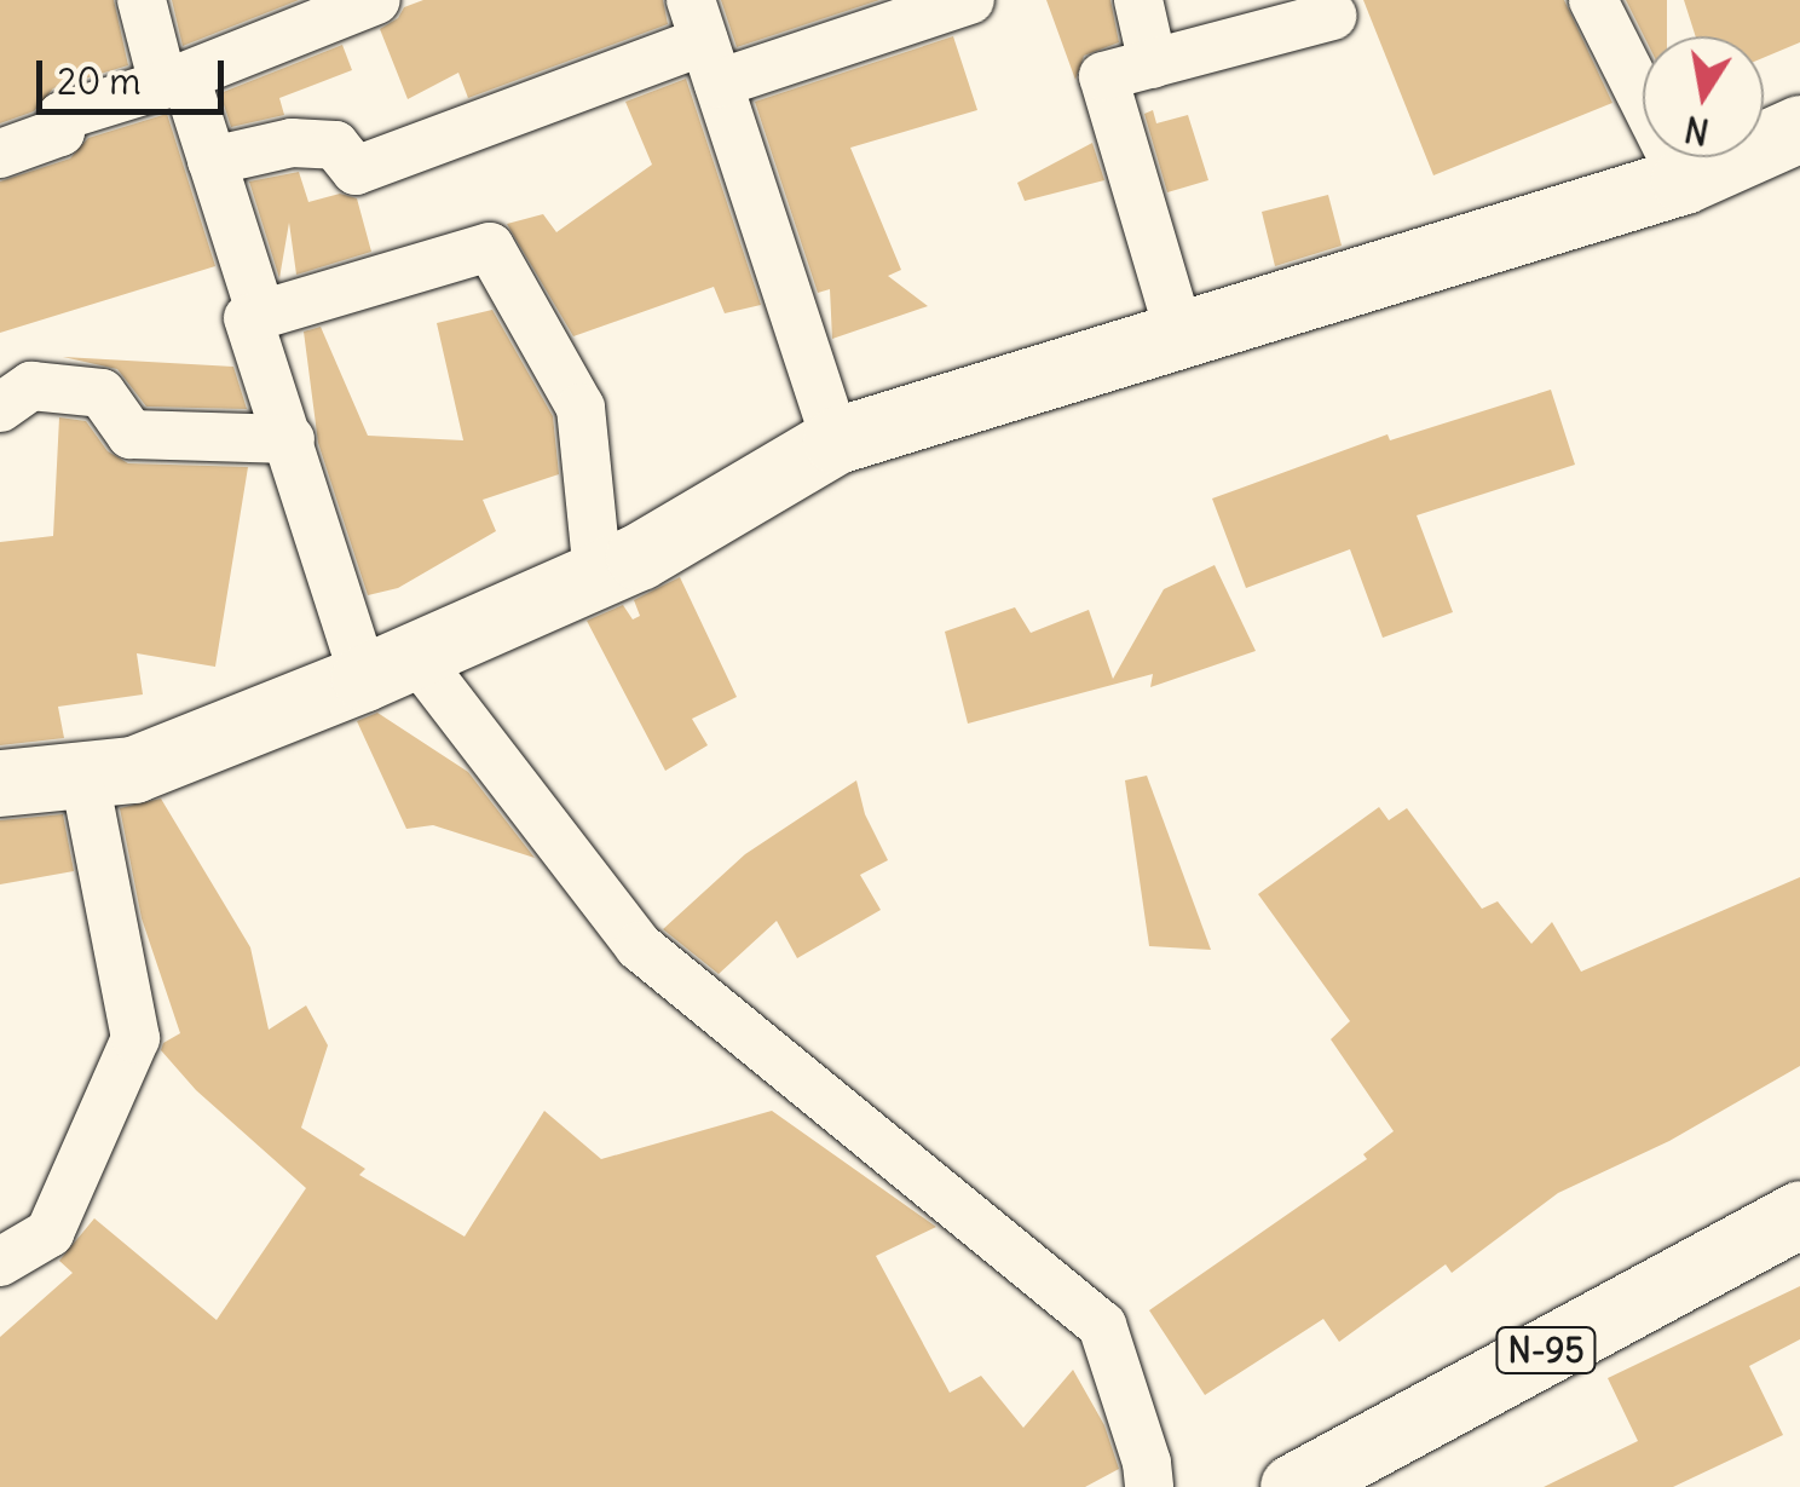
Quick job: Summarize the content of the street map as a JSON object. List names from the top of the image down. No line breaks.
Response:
{"streets":{"main road":["N-95"]},"scale_bar":"20 m","north":"bottom"}
